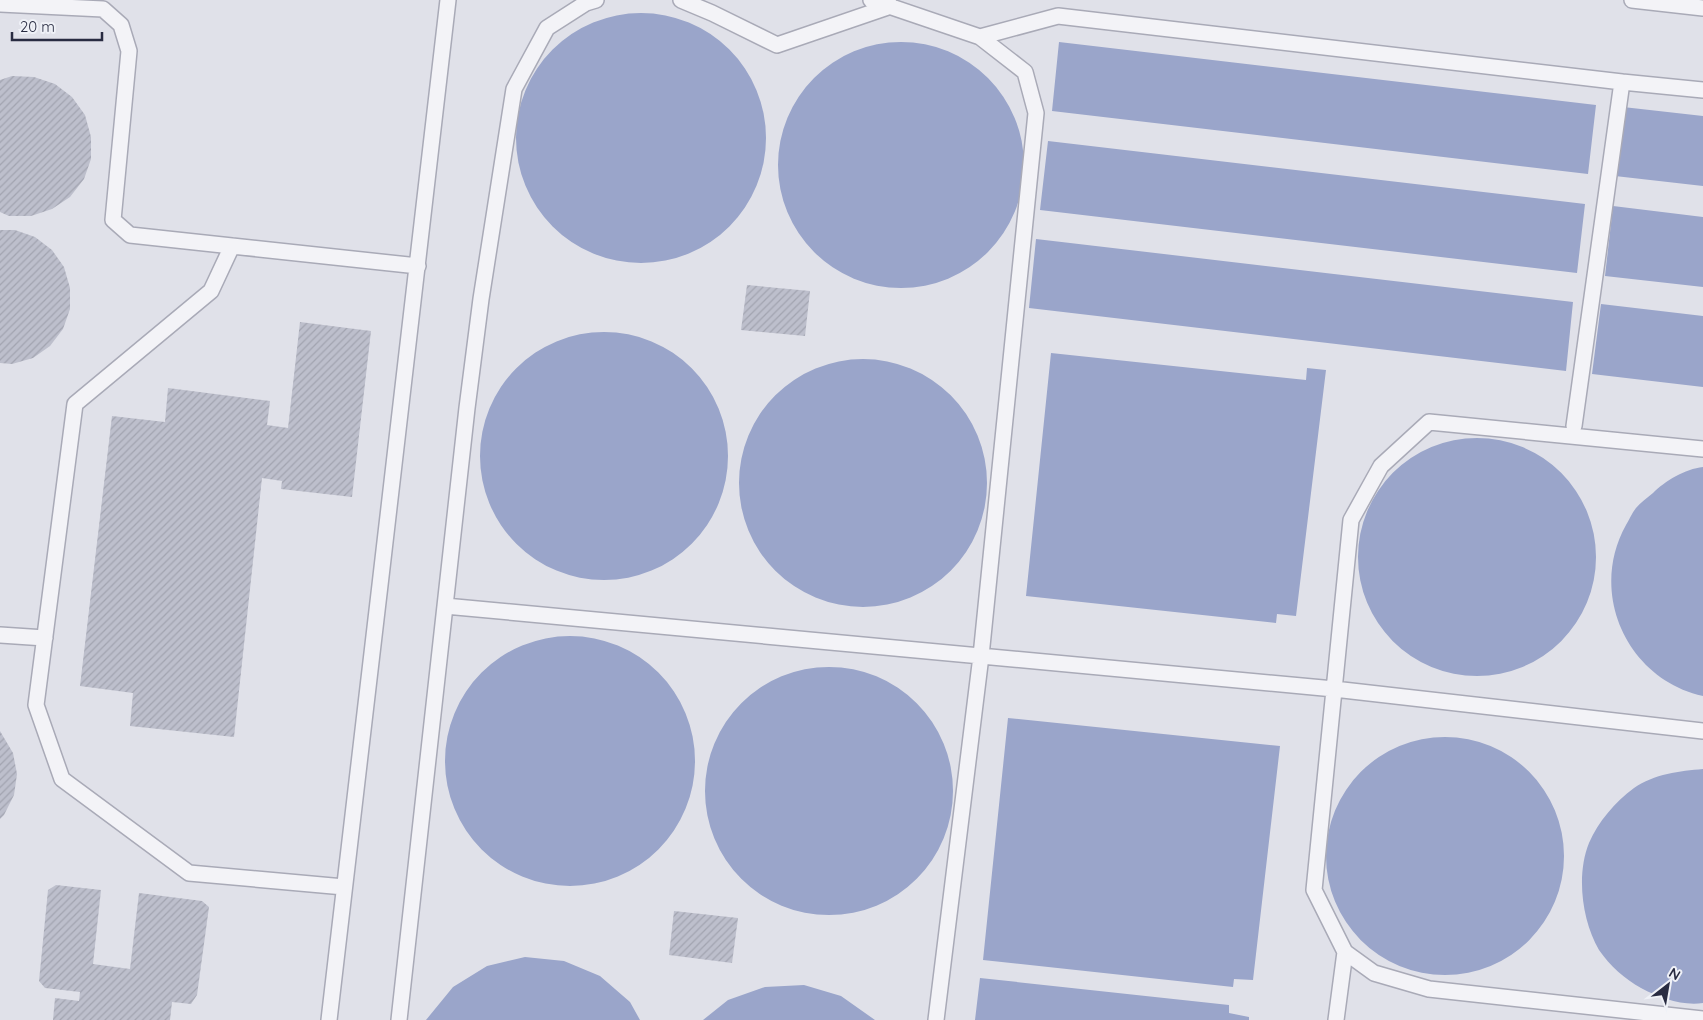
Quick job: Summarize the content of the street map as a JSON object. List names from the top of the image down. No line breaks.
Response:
{"scale_bar":"20 m","north":"top right"}
